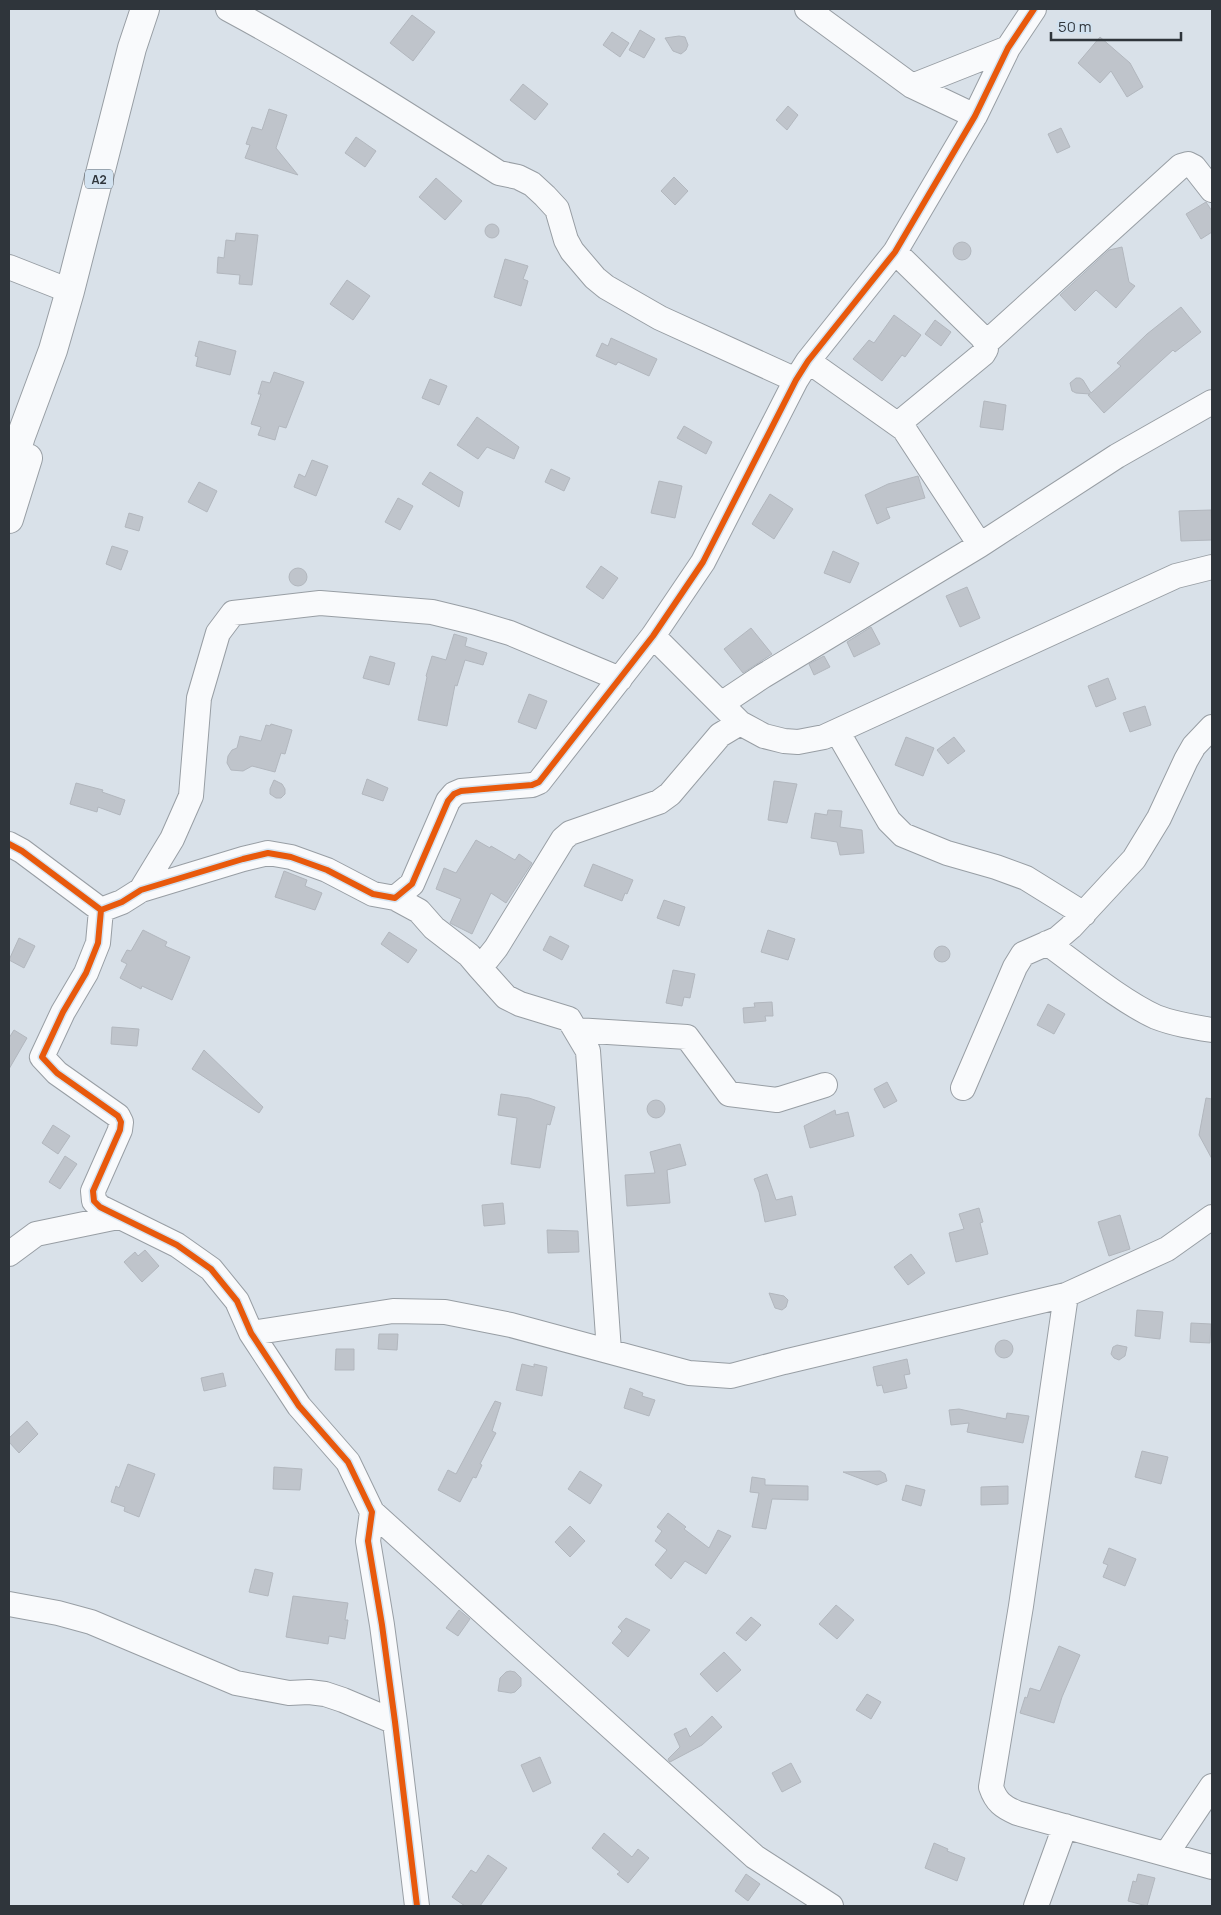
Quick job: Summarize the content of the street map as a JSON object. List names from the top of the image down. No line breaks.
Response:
{"streets":{"highway":["A2"]},"scale_bar":"50 m"}
